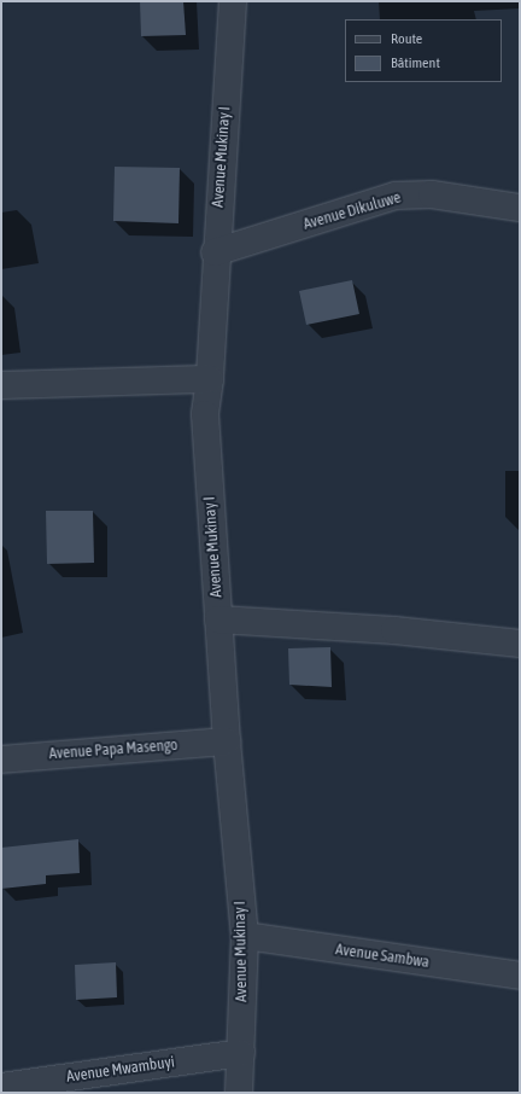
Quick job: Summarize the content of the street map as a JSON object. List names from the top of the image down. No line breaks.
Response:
{"streets":{"street":["Avenue Mukinay I","Avenue Dikuluwe","Avenue Papa Masengo","Avenue Sambwa","Avenue Mwambuyi"]},"crossings":[["Avenue Mukinay I","Avenue Dikuluwe"],["Avenue Mukinay I","Avenue Papa Masengo"],["Avenue Mukinay I","Avenue Sambwa"],["Avenue Mukinay I","Avenue Mwambuyi"]],"legend":["Route","Bâtiment"]}
